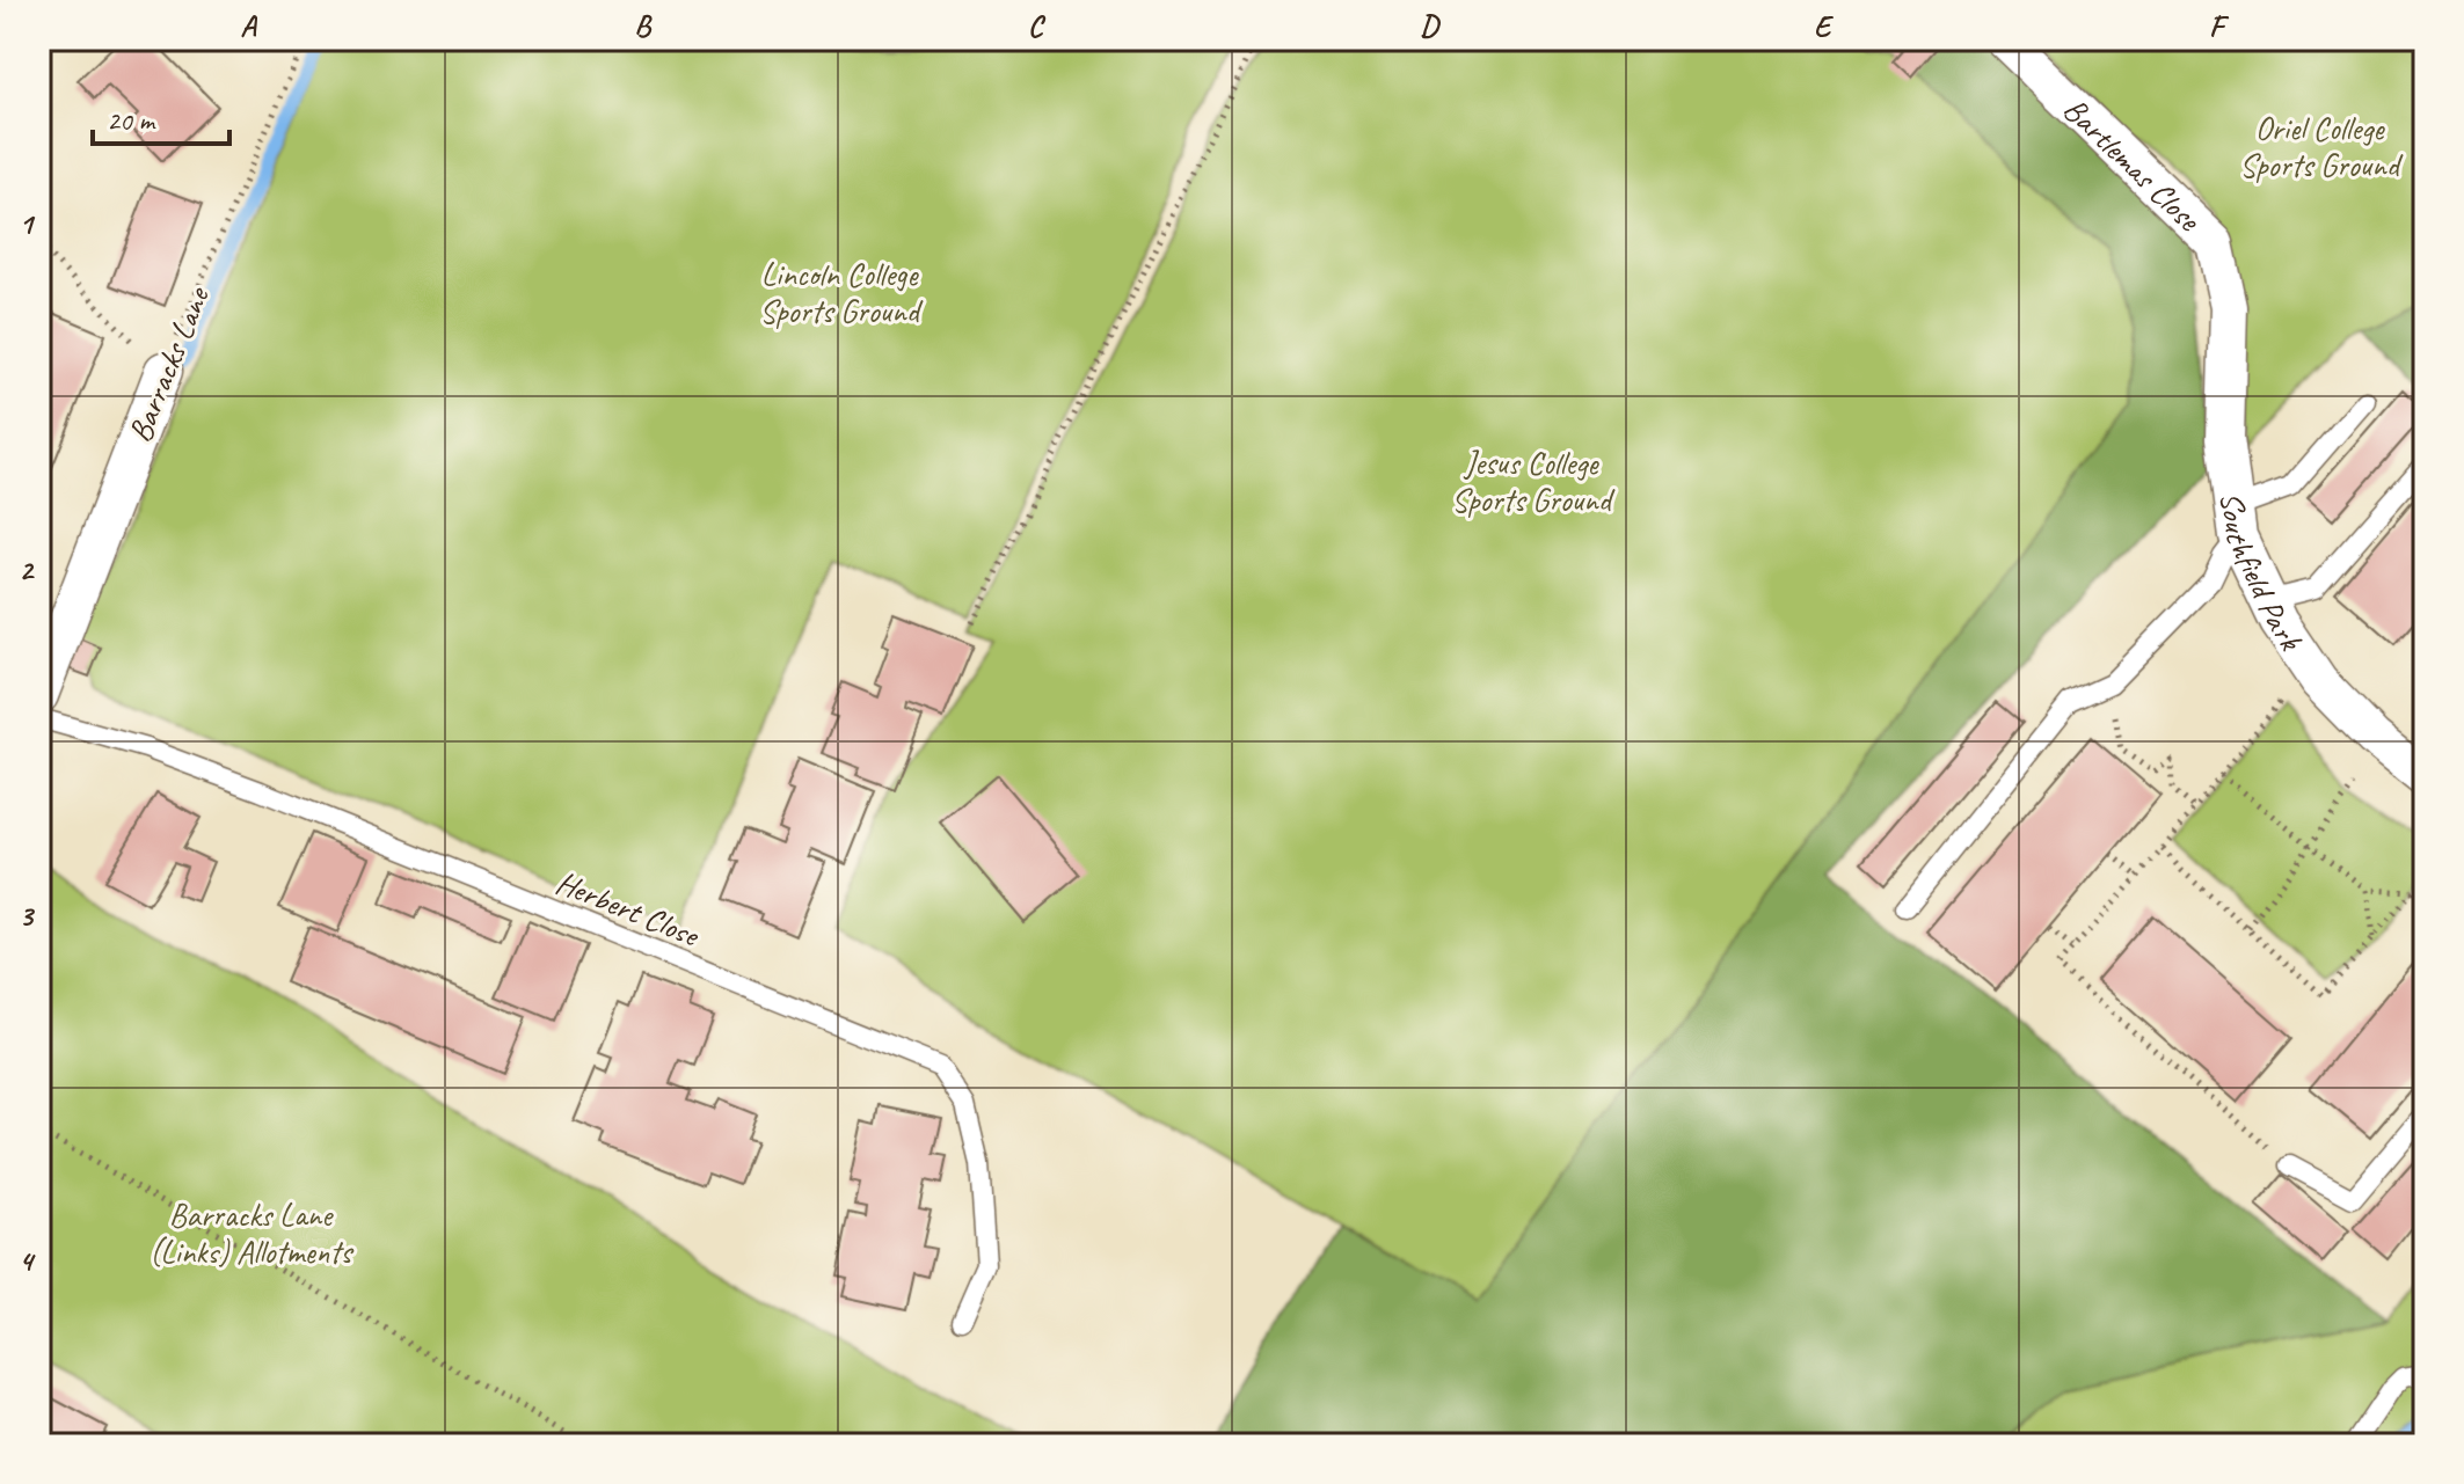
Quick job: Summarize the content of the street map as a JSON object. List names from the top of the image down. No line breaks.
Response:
{"streets":{"street":["Bartlemas Close","Barracks Lane","Southfield Park"],"lane":["Herbert Close"]},"crossings":[["Bartlemas Close","Southfield Park"]],"parks":["Oriel College Sports Ground","Lincoln College Sports Ground","Jesus College Sports Ground","Barracks Lane (Links) Allotments"],"scale_bar":"20 m","grid":{"columns":["A","B","C","D","E","F"],"rows":["1","2","3","4"]}}
